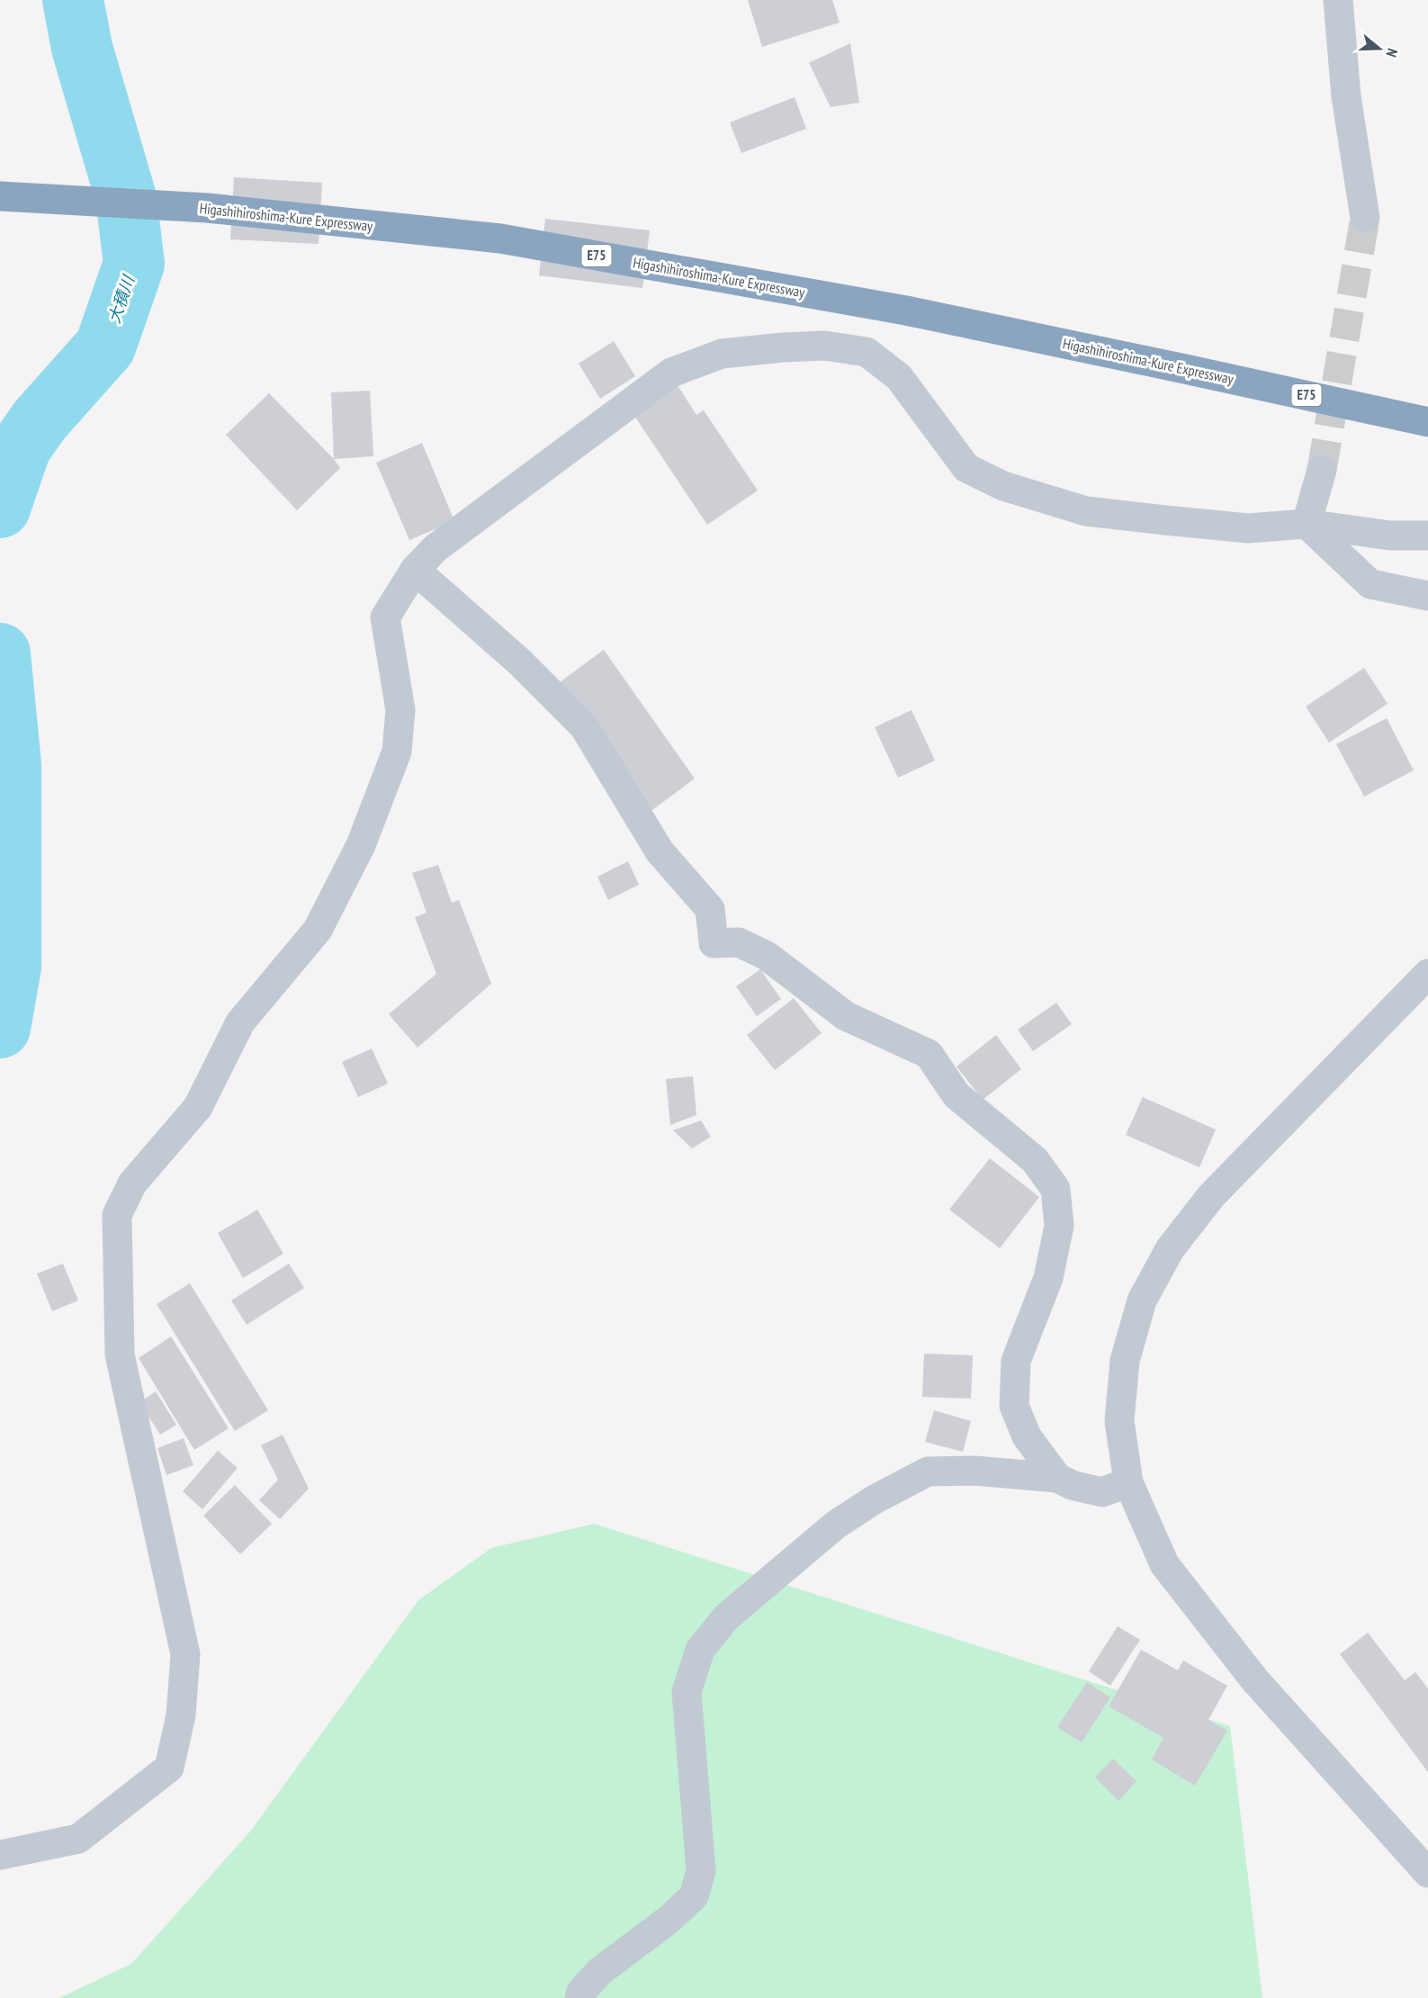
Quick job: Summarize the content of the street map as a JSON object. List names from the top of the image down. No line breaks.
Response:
{"streets":{"highway":["Higashihiroshima-Kure Expressway","E75"]},"water":["大積川"],"north":"right"}
